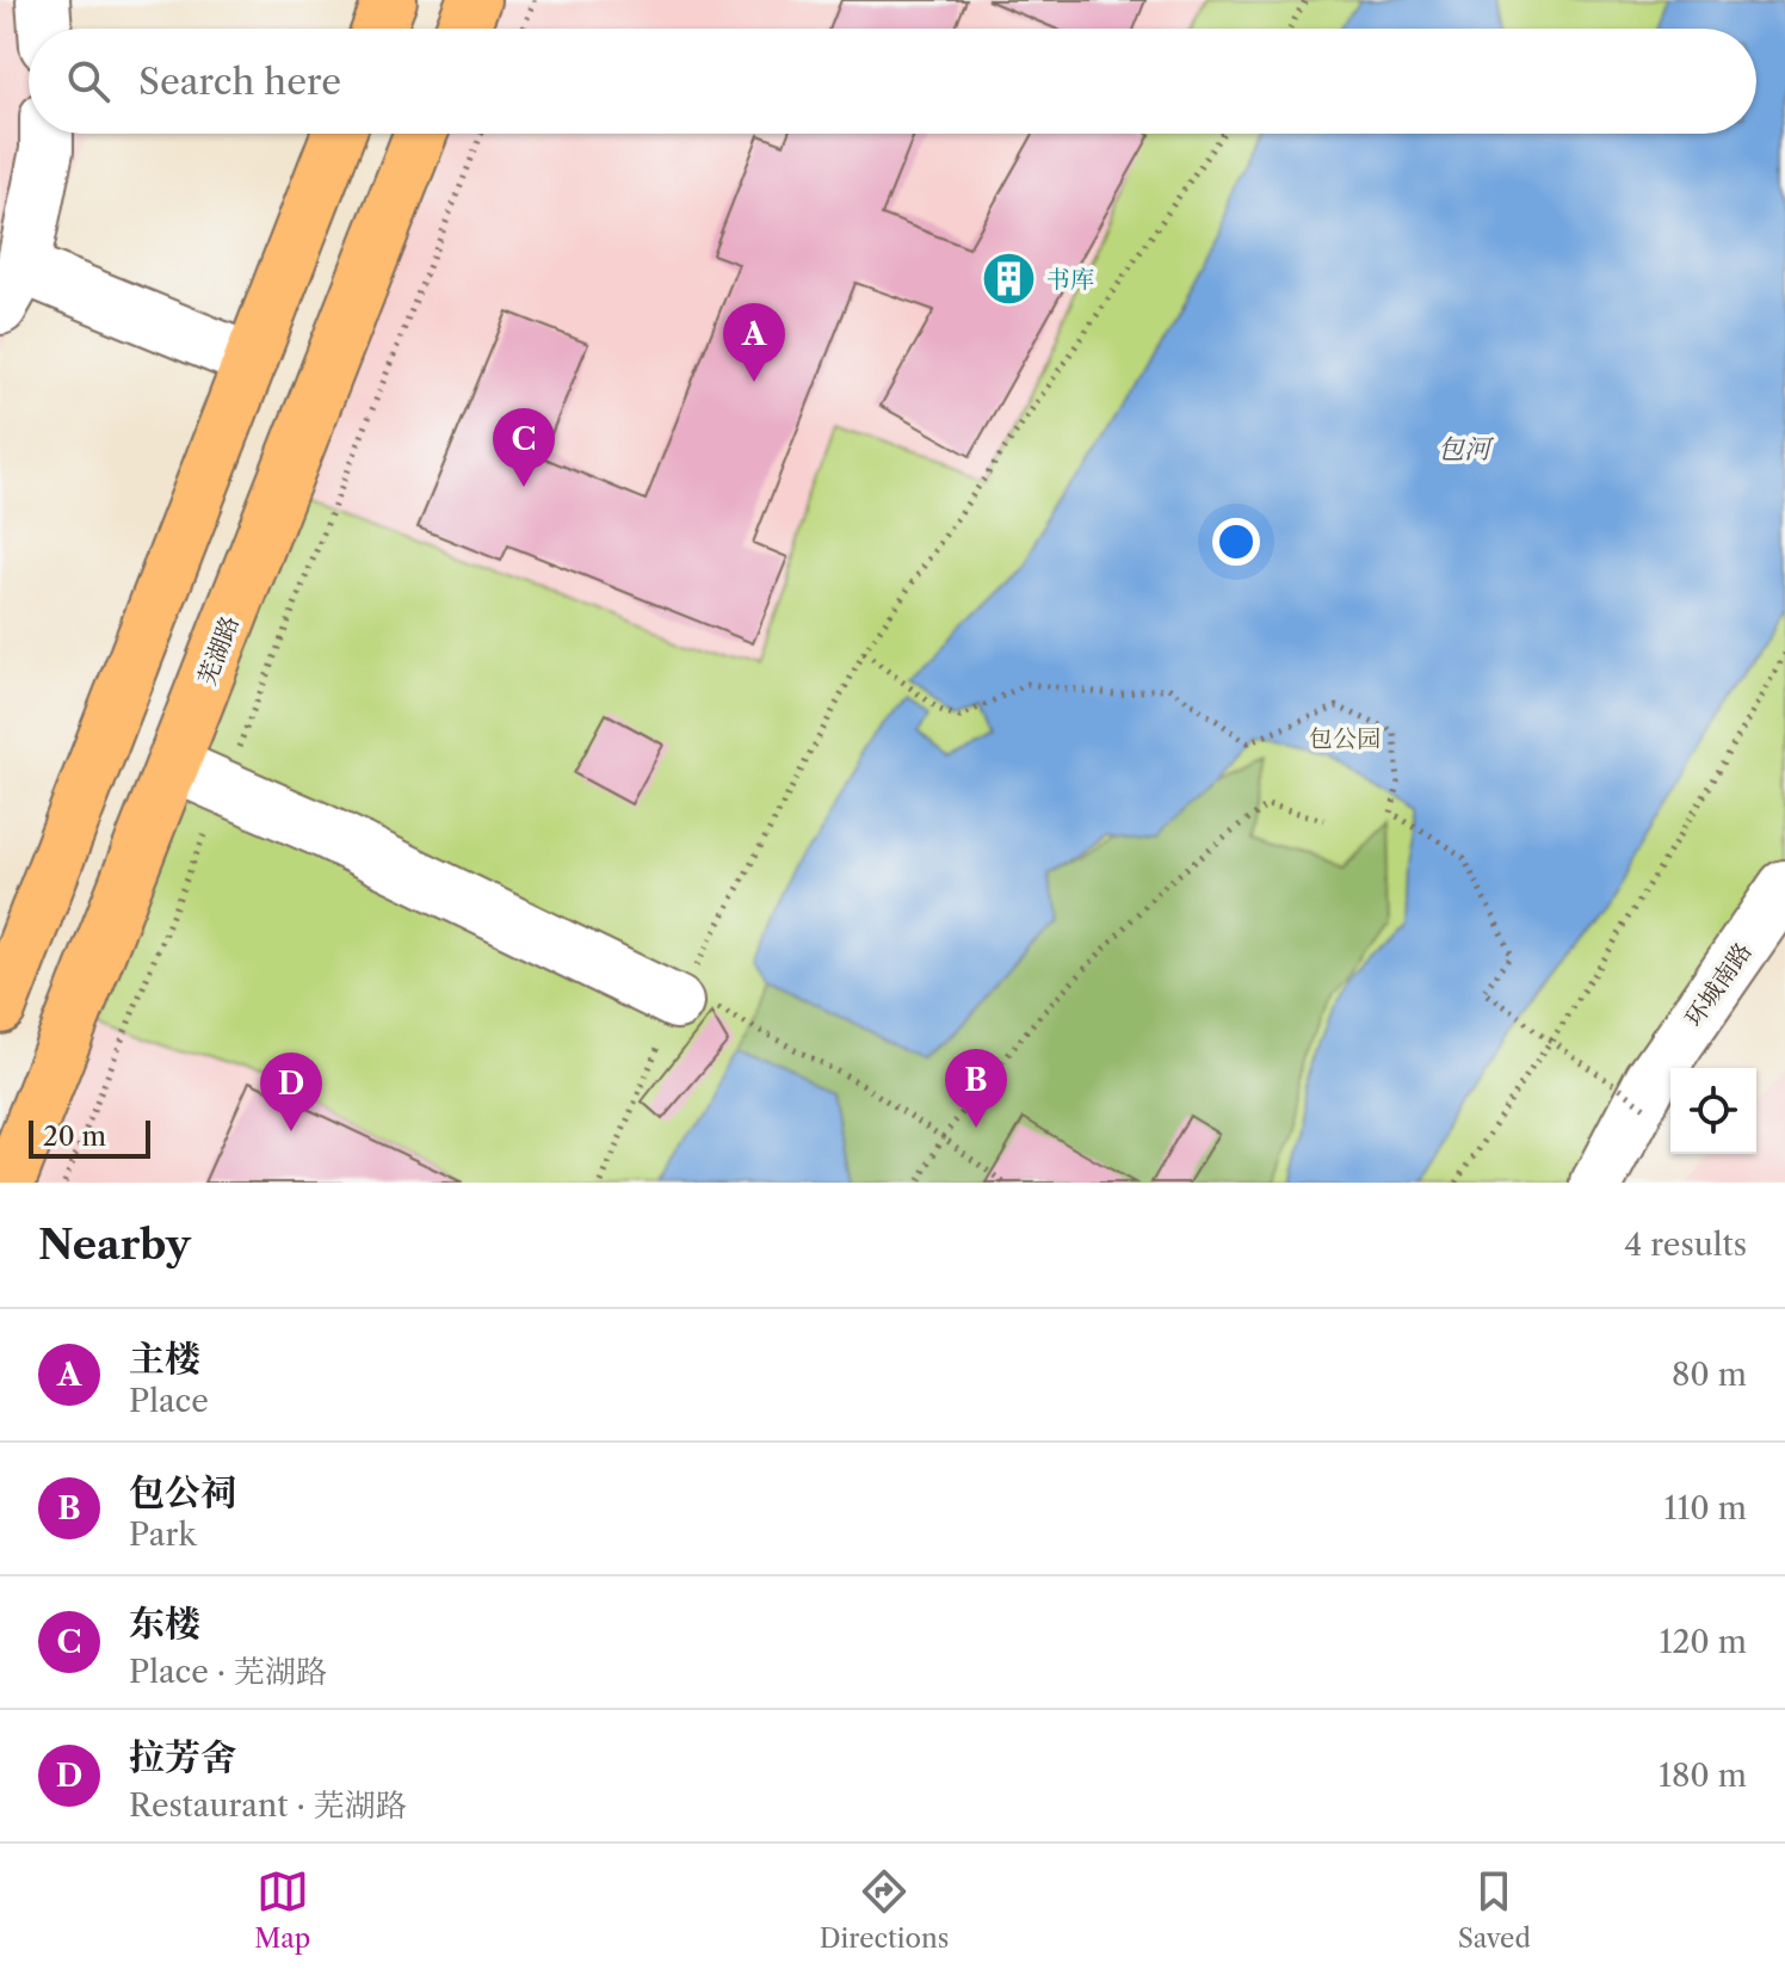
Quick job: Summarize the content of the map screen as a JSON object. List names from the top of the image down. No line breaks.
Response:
{"streets":{"main road":["芜湖路"],"street":["环城南路"]},"water":["包河"],"parks":["包公园"],"places":{"building":["书库"]},"scale_bar":"20 m","page":{"search":"Search here","pins":["A","C","B","D"],"scale":"20 m","heading":["Nearby","4 results"],"list":[{"mark":"A","name":"主楼","note":"Place","value":"80 m"},{"mark":"B","name":"包公祠","note":"Park","value":"110 m"},{"mark":"C","name":"东楼","note":"Place · 芜湖路","value":"120 m"},{"mark":"D","name":"拉芳舍","note":"Restaurant · 芜湖路","value":"180 m"}],"nav":["Map","Directions","Saved"]}}
